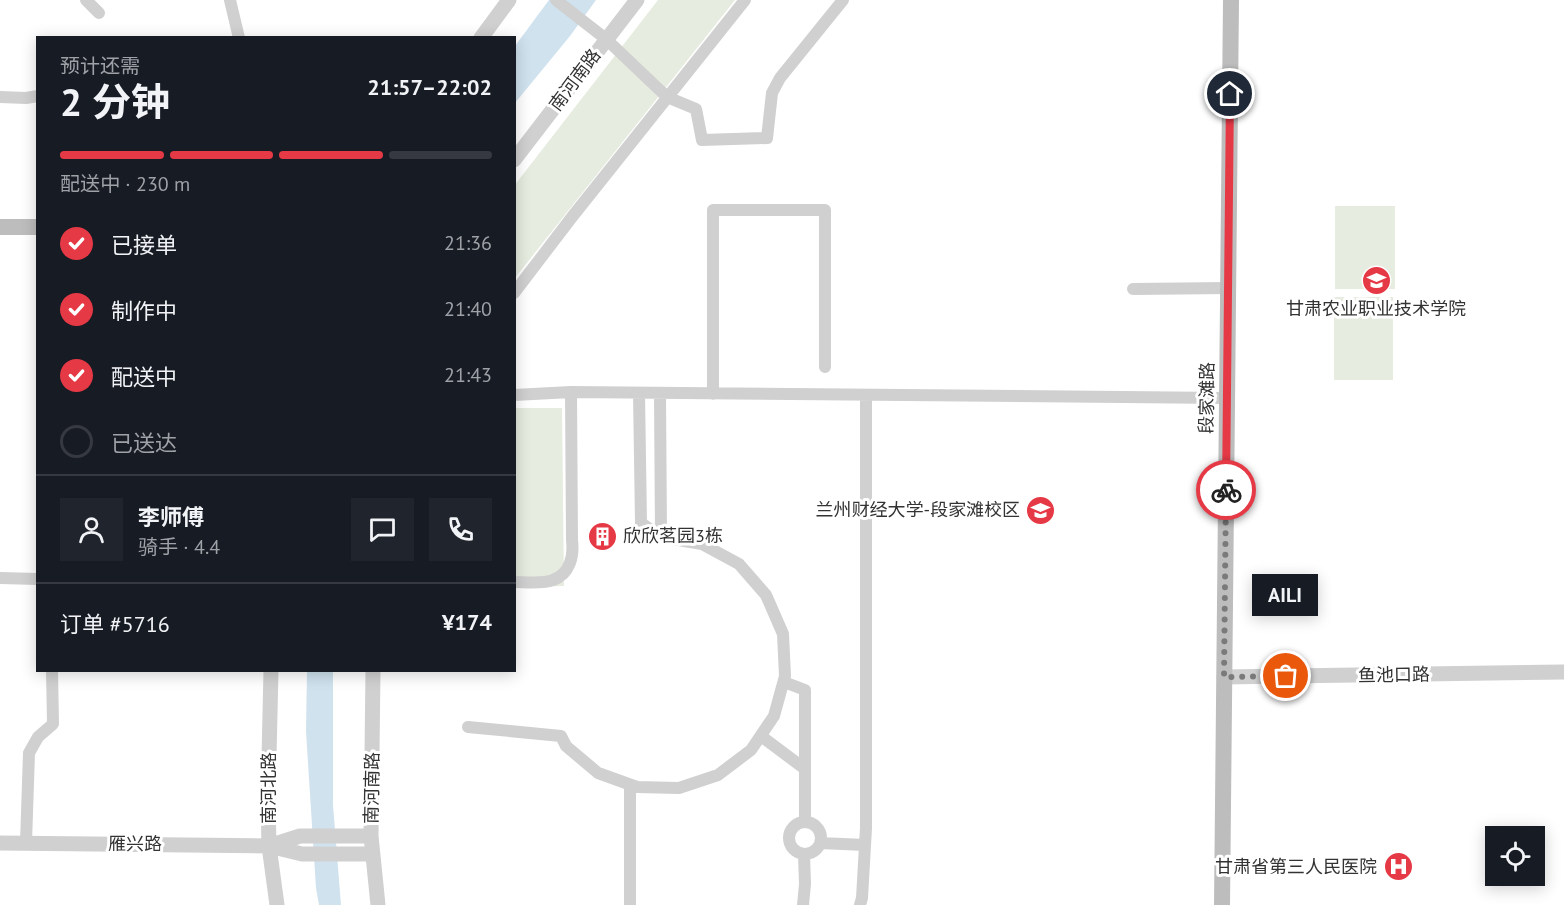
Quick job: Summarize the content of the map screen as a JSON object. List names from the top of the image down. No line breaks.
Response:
{"streets":{"main road":["段家滩路"],"street":["南河南路","鱼池口路","南河北路","雁兴路"]},"crossings":[["段家滩路","鱼池口路"],["南河北路","雁兴路"]],"places":{"school or university":["甘肃农业职业技术学院","兰州财经大学-段家滩校区"],"building":["欣欣茗园3栋"],"other":["AILI"],"hospital":["甘肃省第三人民医院"]},"page":{"heading":["2 分钟","预计还需","21:57–22:02"],"panel":["李师傅","骑手 · 4.4","订单 #5716","¥174"],"bar":"配送中 · 230 m","list":[["已接单","21:36"],["制作中","21:40"],["配送中","21:43"],"已送达"],"bubble":"AILI"}}
